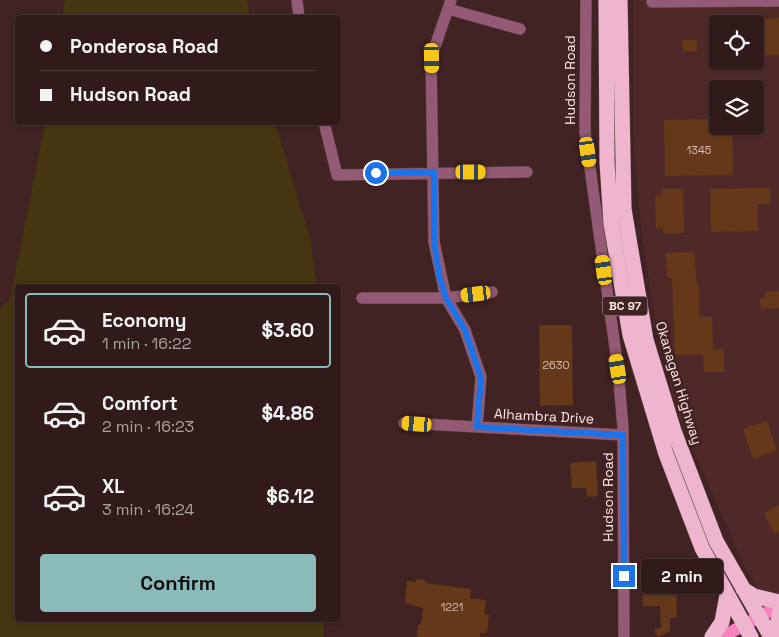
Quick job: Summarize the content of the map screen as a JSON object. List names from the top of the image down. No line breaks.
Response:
{"streets":{"highway":["BC 97","Okanagan Highway"],"street":["Hudson Road","Alhambra Drive"]},"crossings":[["Hudson Road","Alhambra Drive"]],"house_numbers":["1345","2630","1221"],"page":{"banner":["Ponderosa Road","Hudson Road"],"list":[{"name":"Economy","note":"1 min · 16:22","value":"$3.60"},{"name":"Comfort","note":"2 min · 16:23","value":"$4.86"},{"name":"XL","note":"3 min · 16:24","value":"$6.12"}],"buttons":"Confirm","bubble":"2 min"}}
